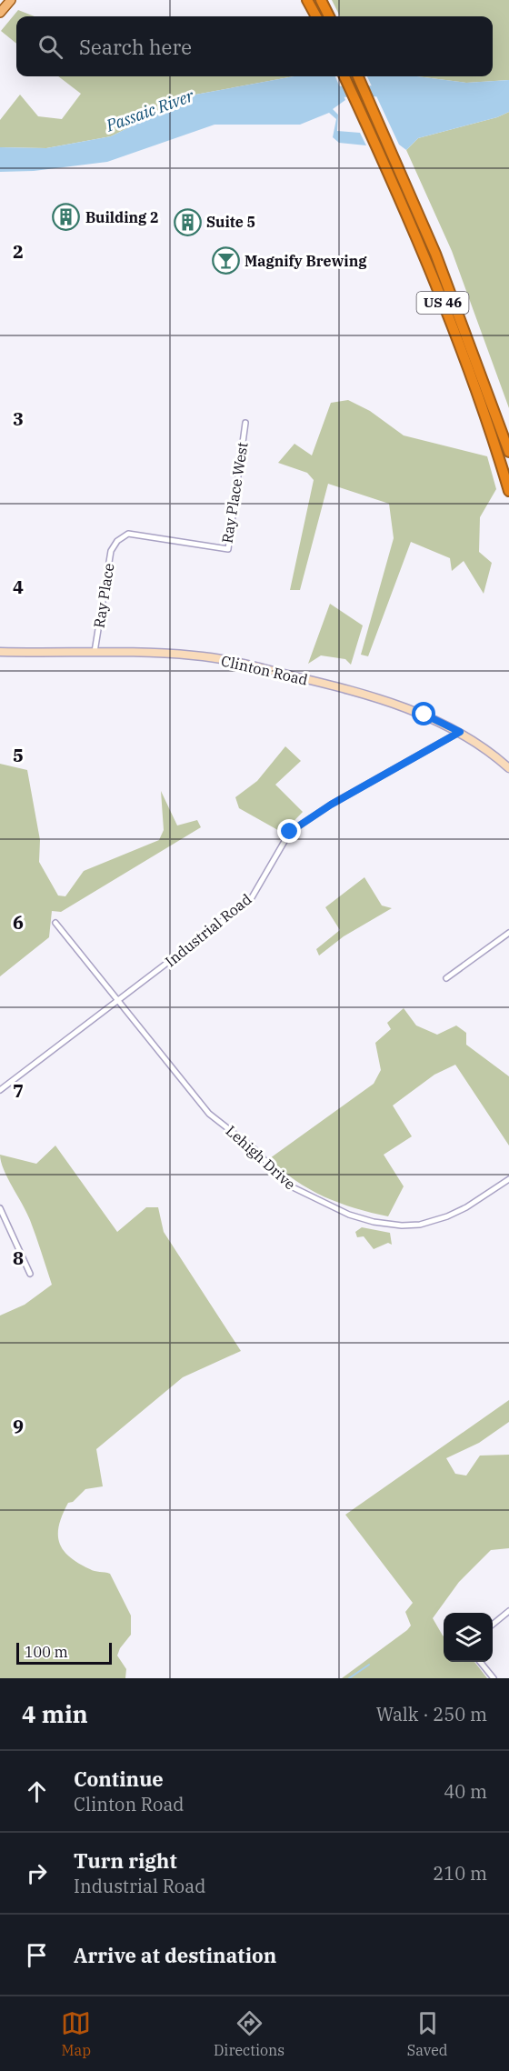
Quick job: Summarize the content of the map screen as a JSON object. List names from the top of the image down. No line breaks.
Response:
{"streets":{"highway":["US 46"],"street":["Ray Place West","Ray Place","Clinton Road","Industrial Road","Lehigh Drive"]},"crossings":[["Ray Place West","Ray Place"],["Ray Place","Clinton Road"],["Clinton Road","Industrial Road"],["Industrial Road","Lehigh Drive"]],"water":["Passaic River"],"places":{"building":["Building 2","Suite 5"],"bar":["Magnify Brewing"]},"scale_bar":"100 m","page":{"search":"Search here","scale":"100 m","heading":["4 min","Walk · 250 m"],"list":[["Continue","Clinton Road","40 m"],["Turn right","Industrial Road","210 m"],"Arrive at destination"],"nav":["Map","Directions","Saved"]},"grid":{"rows":["2","3","4","5","6","7","8","9"]}}
